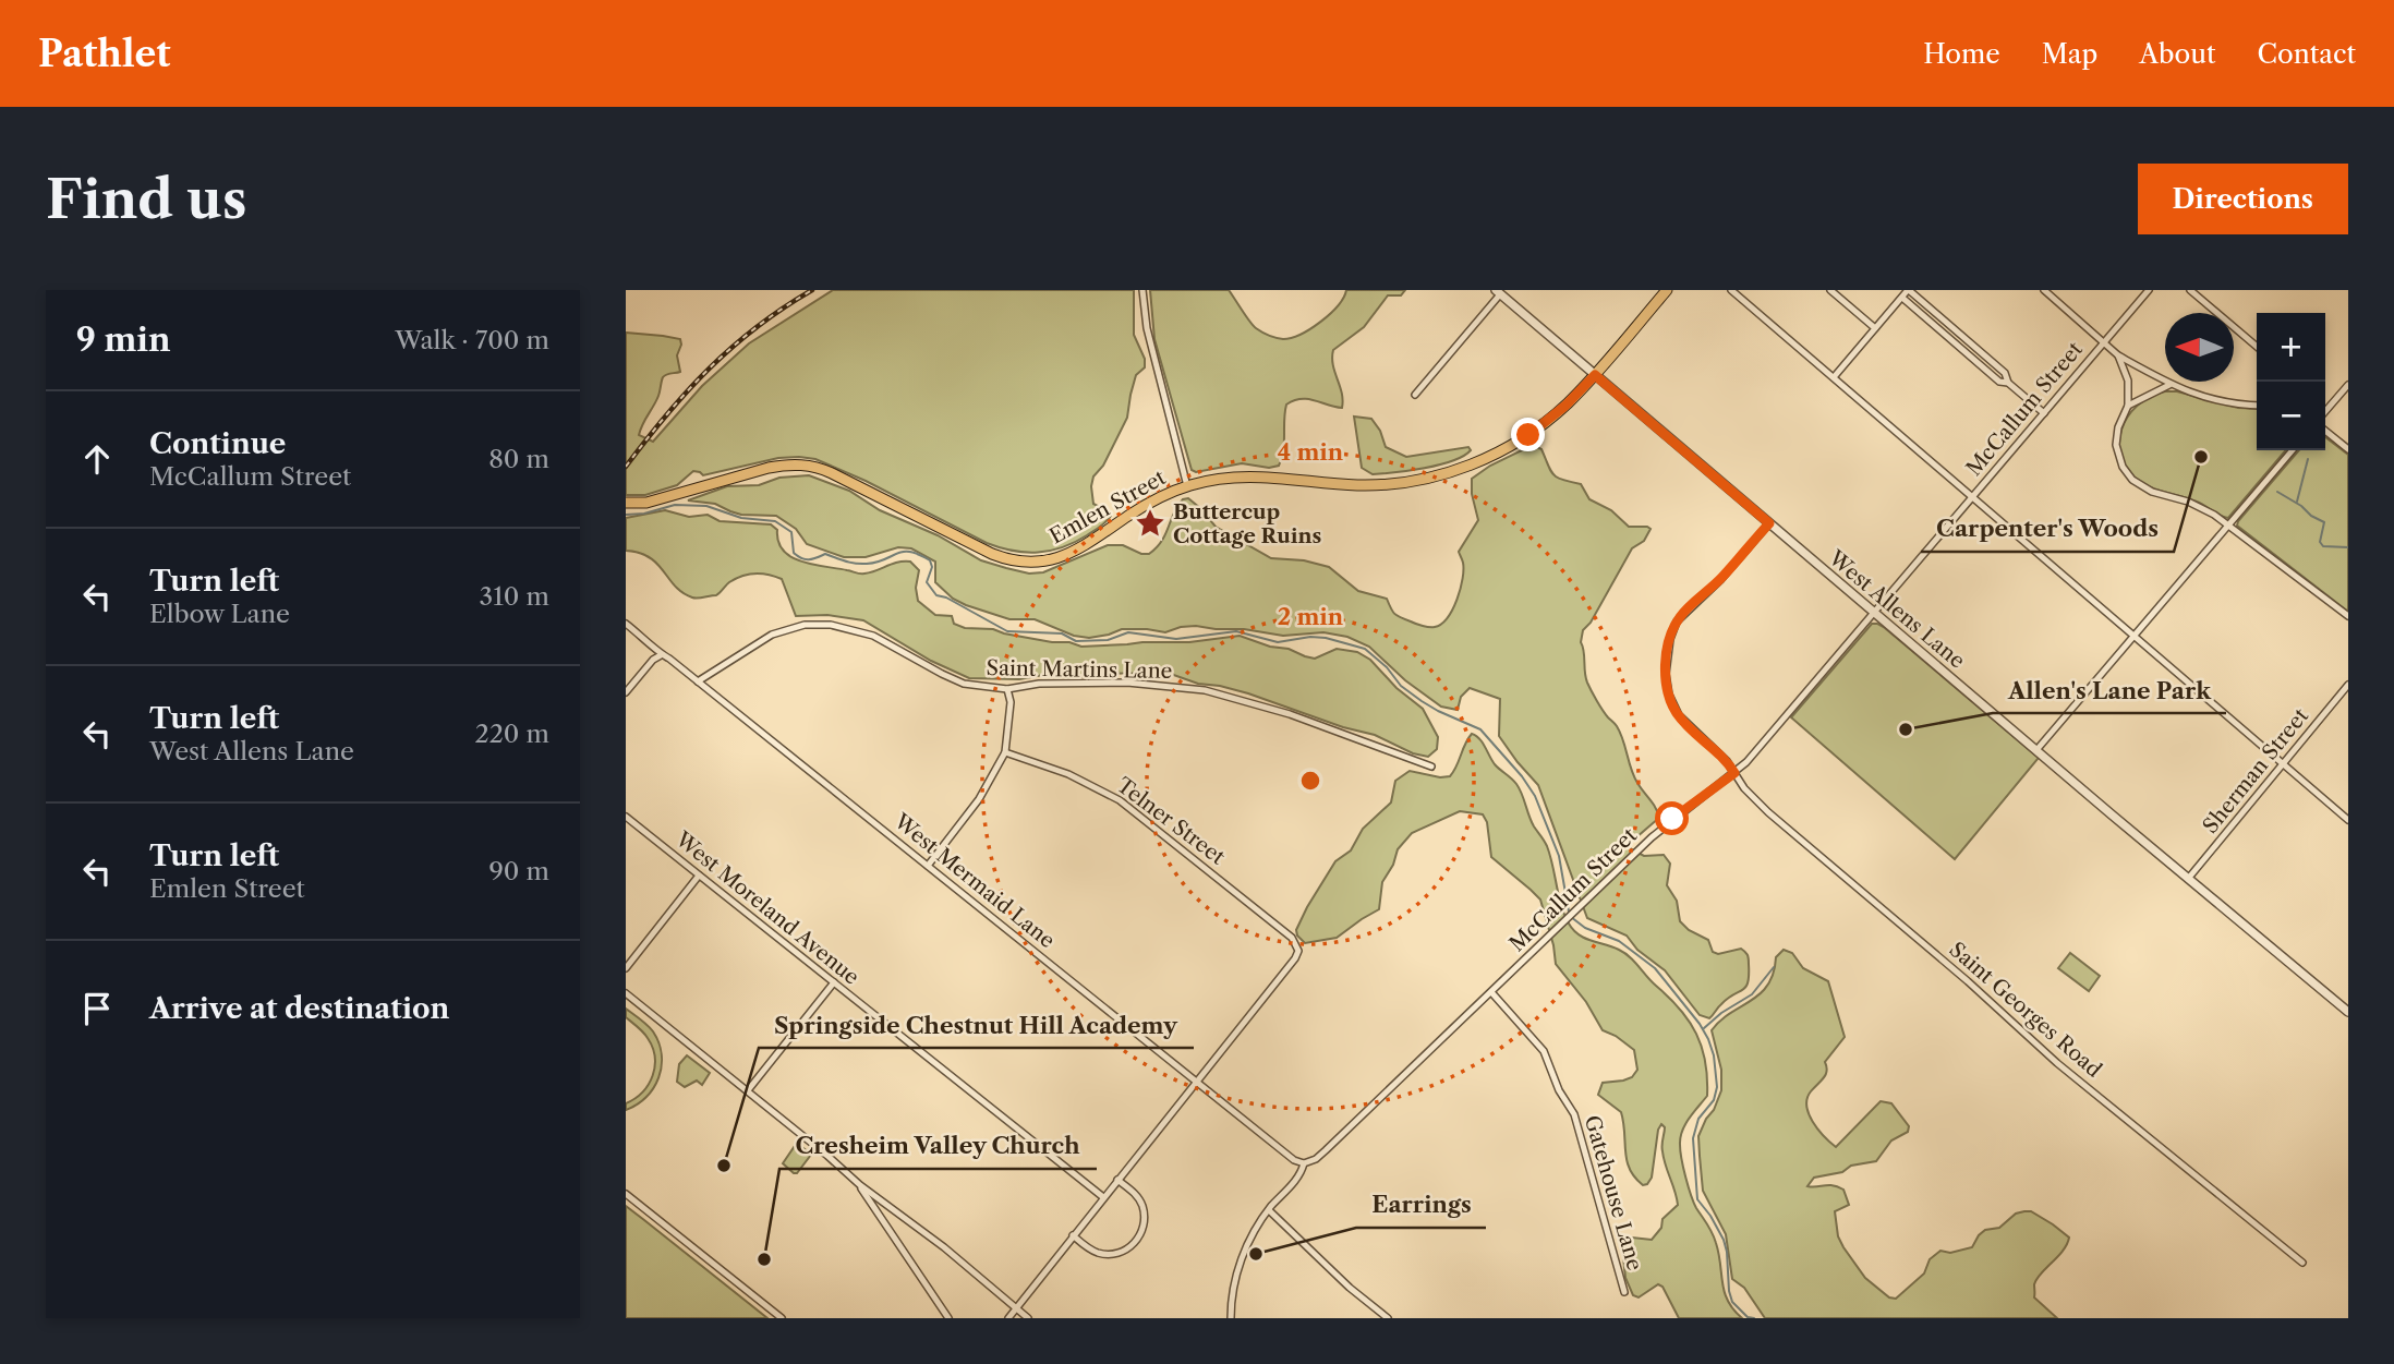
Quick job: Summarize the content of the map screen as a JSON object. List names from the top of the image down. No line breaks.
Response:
{"streets":{"main road":["Emlen Street"],"street":["McCallum Street","West Allens Lane","Saint Martins Lane","Sherman Street","Telner Street","West Mermaid Lane","West Moreland Avenue","Saint Georges Road","Gatehouse Lane"]},"crossings":[["McCallum Street","West Allens Lane"],["McCallum Street","West Mermaid Lane"],["McCallum Street","Saint Georges Road"],["McCallum Street","Gatehouse Lane"],["Emlen Street","West Allens Lane"],["West Allens Lane","Sherman Street"],["West Allens Lane","Saint Georges Road"],["Saint Martins Lane","West Mermaid Lane"],["Telner Street","West Mermaid Lane"]],"places":{"other":["Carpenter's Woods","Allen's Lane Park","Springside Chestnut Hill Academy","Earrings","Cresheim Valley Church"],"place":["Buttercup Cottage Ruins"]},"north":"left","page":{"header":"Pathlet","nav":["Home","Map","About","Contact"],"buttons":"Directions","title":"Find us","heading":["9 min","Walk · 700 m"],"map_buttons":["+","−"],"list":[["Continue","McCallum Street","80 m"],["Turn left","Elbow Lane","310 m"],["Turn left","West Allens Lane","220 m"],["Turn left","Emlen Street","90 m"],"Arrive at destination"]},"rings":["4 min","2 min"]}
